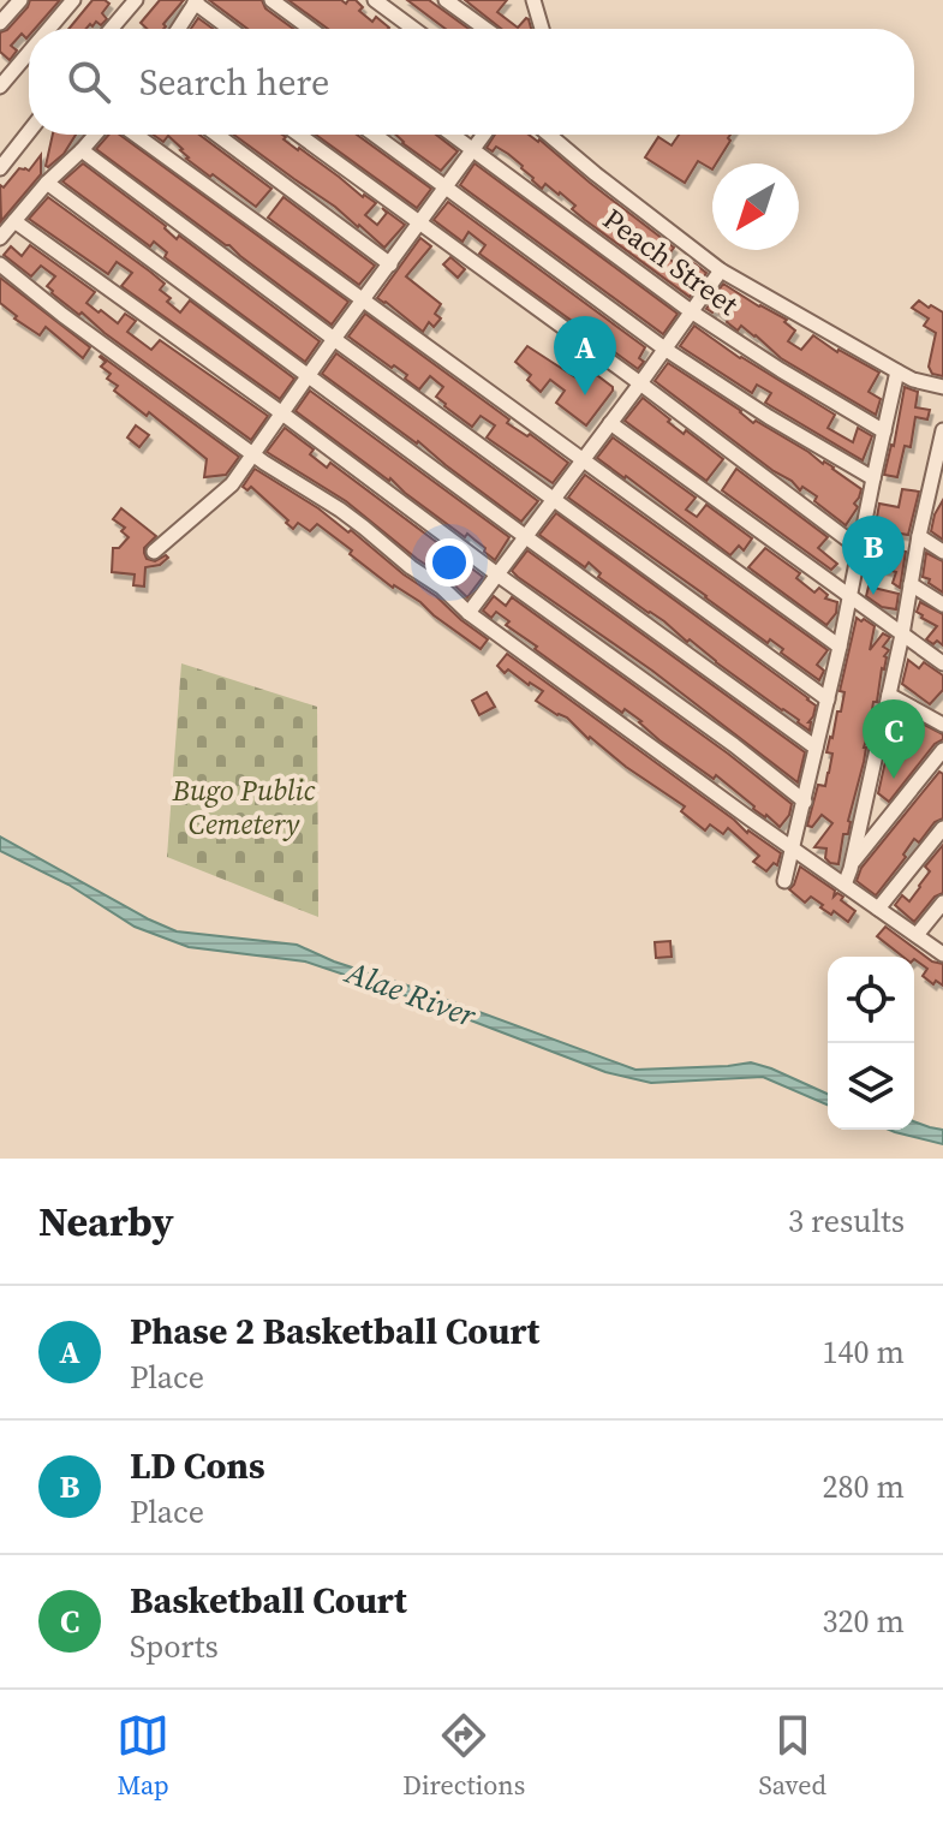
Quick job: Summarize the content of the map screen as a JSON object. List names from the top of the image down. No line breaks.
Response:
{"streets":{"street":["Peach Street"]},"water":["Alae River"],"parks":["Bugo Public Cemetery"],"north":"bottom left","page":{"search":"Search here","pins":["A","B","C"],"heading":["Nearby","3 results"],"list":[{"mark":"A","name":"Phase 2 Basketball Court","note":"Place","value":"140 m"},{"mark":"B","name":"LD Cons","note":"Place","value":"280 m"},{"mark":"C","name":"Basketball Court","note":"Sports","value":"320 m"}],"nav":["Map","Directions","Saved"]}}
